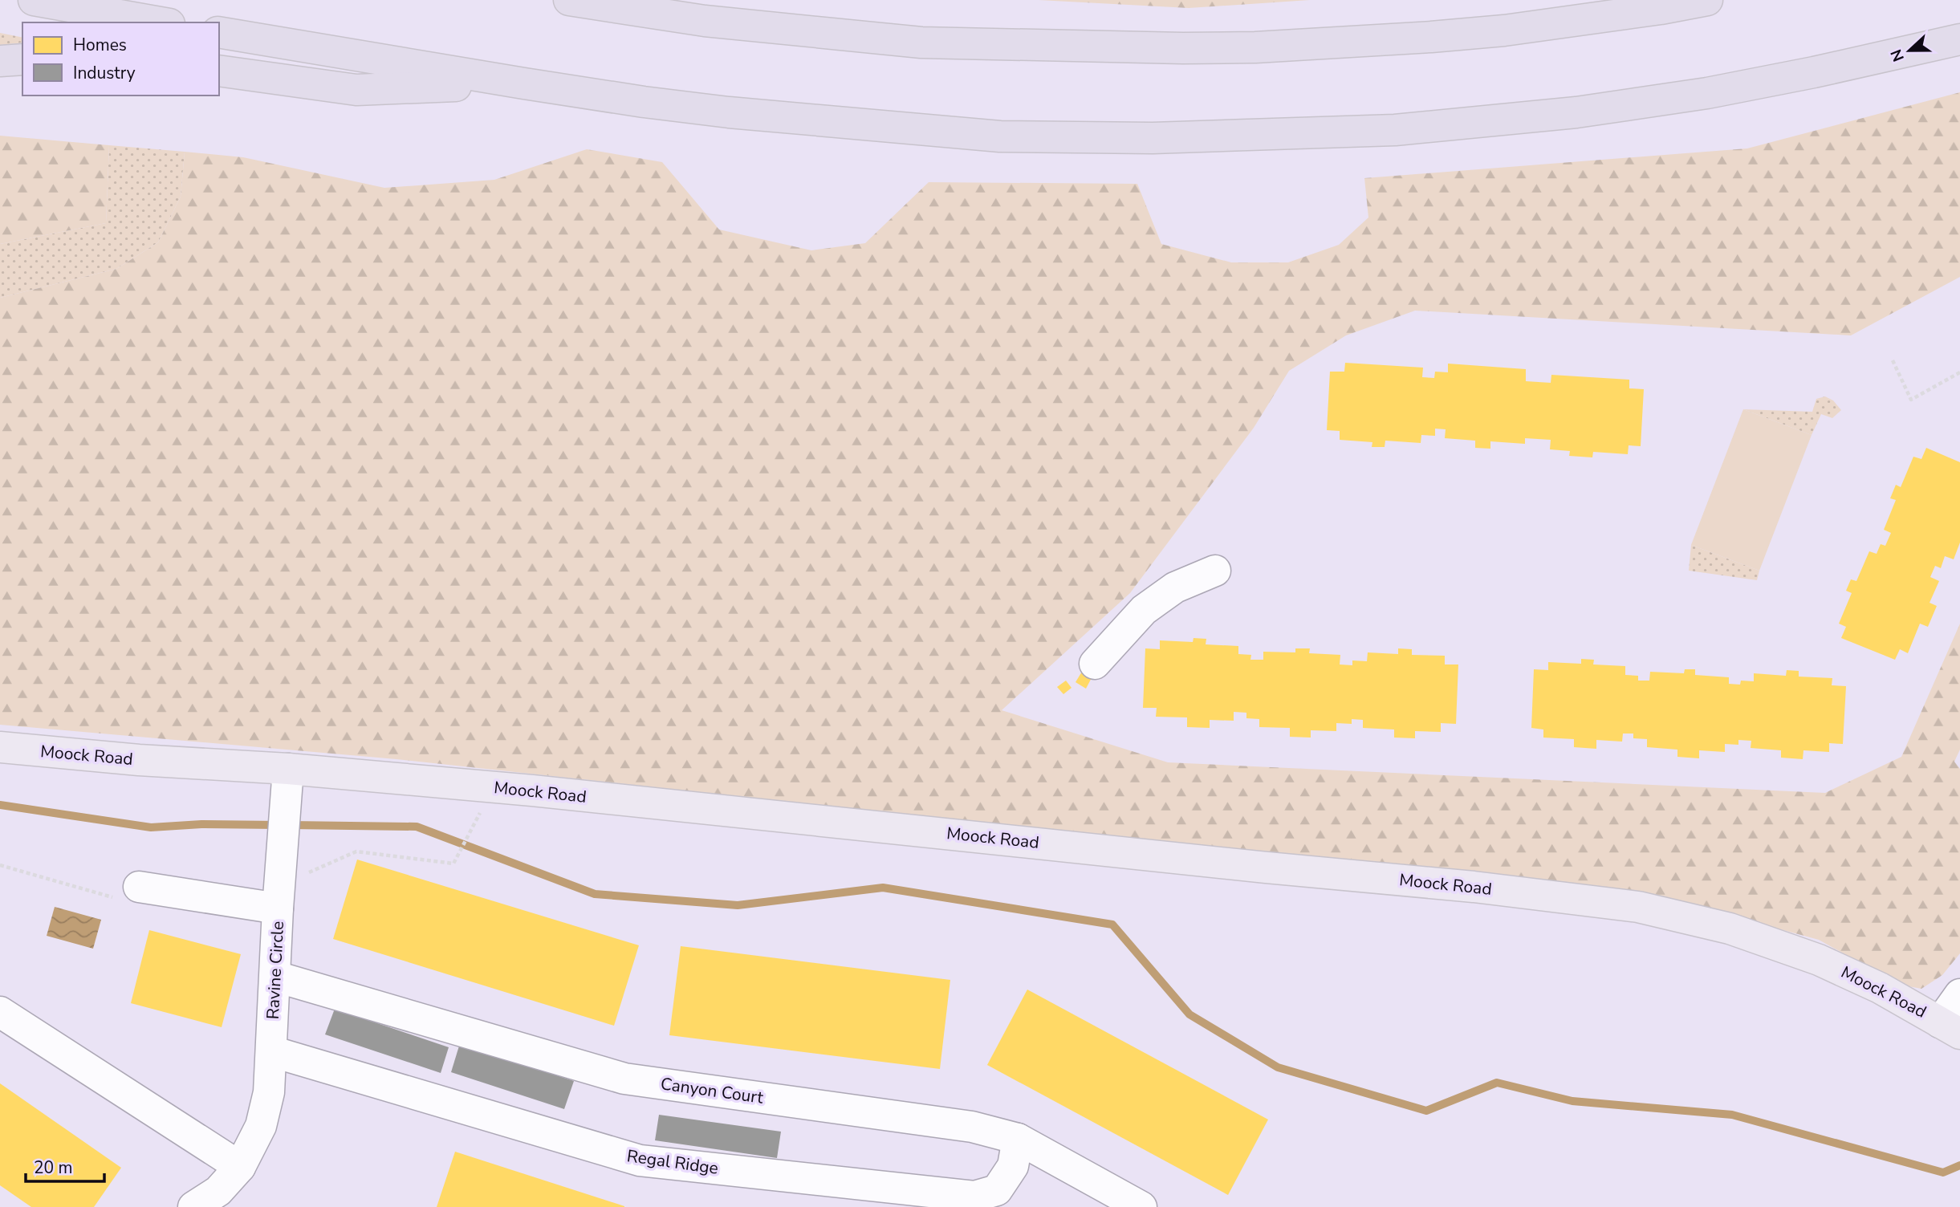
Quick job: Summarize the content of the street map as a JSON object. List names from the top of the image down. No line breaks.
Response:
{"streets":{"main road":["Moock Road"],"street":["Ravine Circle","Canyon Court","Regal Ridge"]},"crossings":[["Moock Road","Ravine Circle"],["Ravine Circle","Canyon Court"],["Ravine Circle","Regal Ridge"],["Canyon Court","Regal Ridge"]],"legend":["Homes","Industry"],"scale_bar":"20 m","north":"left"}
